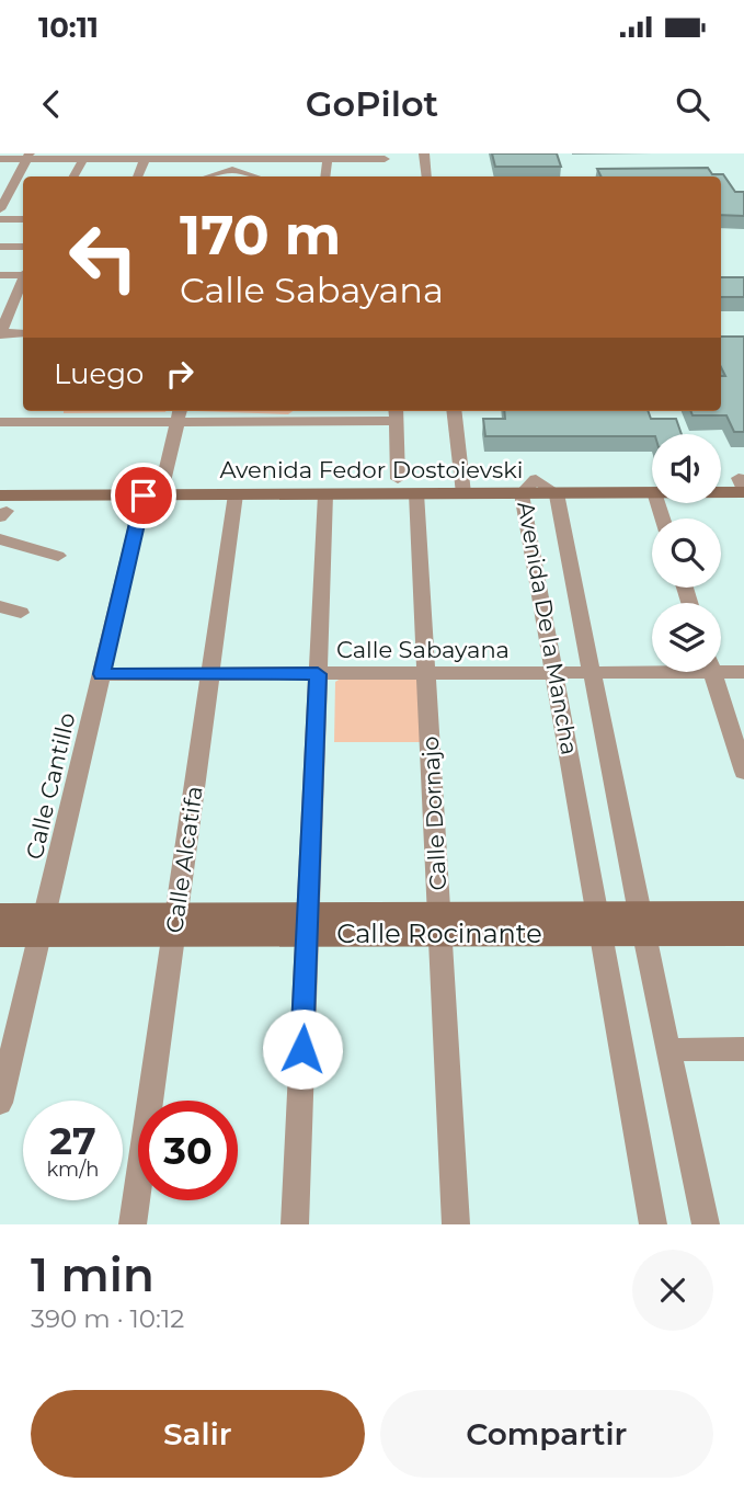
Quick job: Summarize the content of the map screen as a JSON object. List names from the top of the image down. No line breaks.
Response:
{"streets":{"main road":["Avenida Fedor Dostoievski","Calle Rocinante"],"street":["Avenida De la Mancha","Calle Sabayana","Calle Cantillo","Calle Dornajo","Calle Alcatifa"]},"crossings":[["Avenida Fedor Dostoievski","Avenida De la Mancha"],["Avenida Fedor Dostoievski","Calle Cantillo"],["Avenida Fedor Dostoievski","Calle Dornajo"],["Avenida Fedor Dostoievski","Calle Alcatifa"],["Avenida De la Mancha","Calle Sabayana"],["Avenida De la Mancha","Calle Rocinante"],["Calle Sabayana","Calle Cantillo"],["Calle Sabayana","Calle Dornajo"],["Calle Sabayana","Calle Alcatifa"],["Calle Cantillo","Calle Rocinante"],["Calle Dornajo","Calle Rocinante"],["Calle Alcatifa","Calle Rocinante"]],"page":{"status":"10:11","header":"GoPilot","turn":["170 m","Calle Sabayana"],"then":"Luego","speed":"27 km/h","limit":"30","heading":["1 min","390 m · 10:12"],"buttons":["Salir","Compartir"]}}
